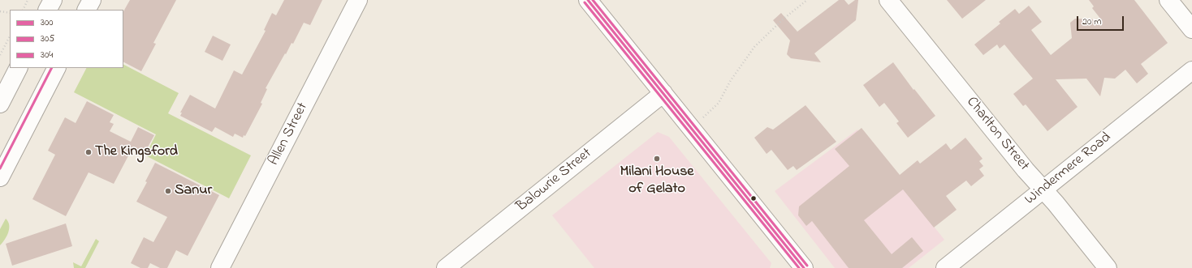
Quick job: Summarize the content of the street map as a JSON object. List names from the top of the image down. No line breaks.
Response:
{"streets":{"main road":["Allen Street","Charlton Street","Windermere Road","Balowrie Street"]},"crossings":[["Charlton Street","Windermere Road"]],"places":["The Kingsford","Milani House of Gelato","Sanur"],"lines":["transit line 300","transit line 304","transit line 305"],"legend":["300","305","304"],"scale_bar":"20 m"}
